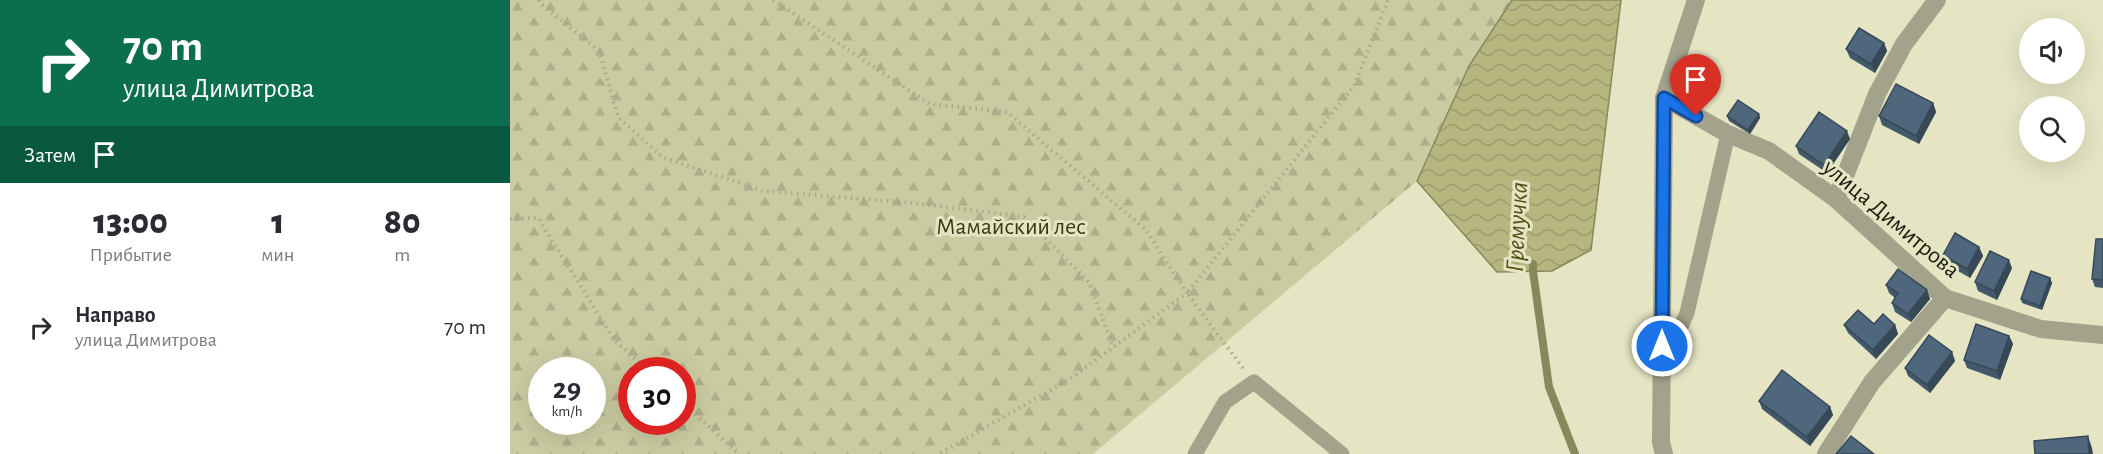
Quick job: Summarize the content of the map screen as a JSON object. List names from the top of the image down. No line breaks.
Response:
{"streets":{"street":["улица Димитрова"]},"water":["Гремучка"],"parks":["Мамайский лес"],"page":{"turn":["70 m","улица Димитрова"],"then":"Затем","eta":["13:00","Прибытие","1","мин","80","m"],"list":[{"name":"Направо","note":"улица Димитрова","value":"70 m"}],"speed":"29 km/h","limit":"30"}}
